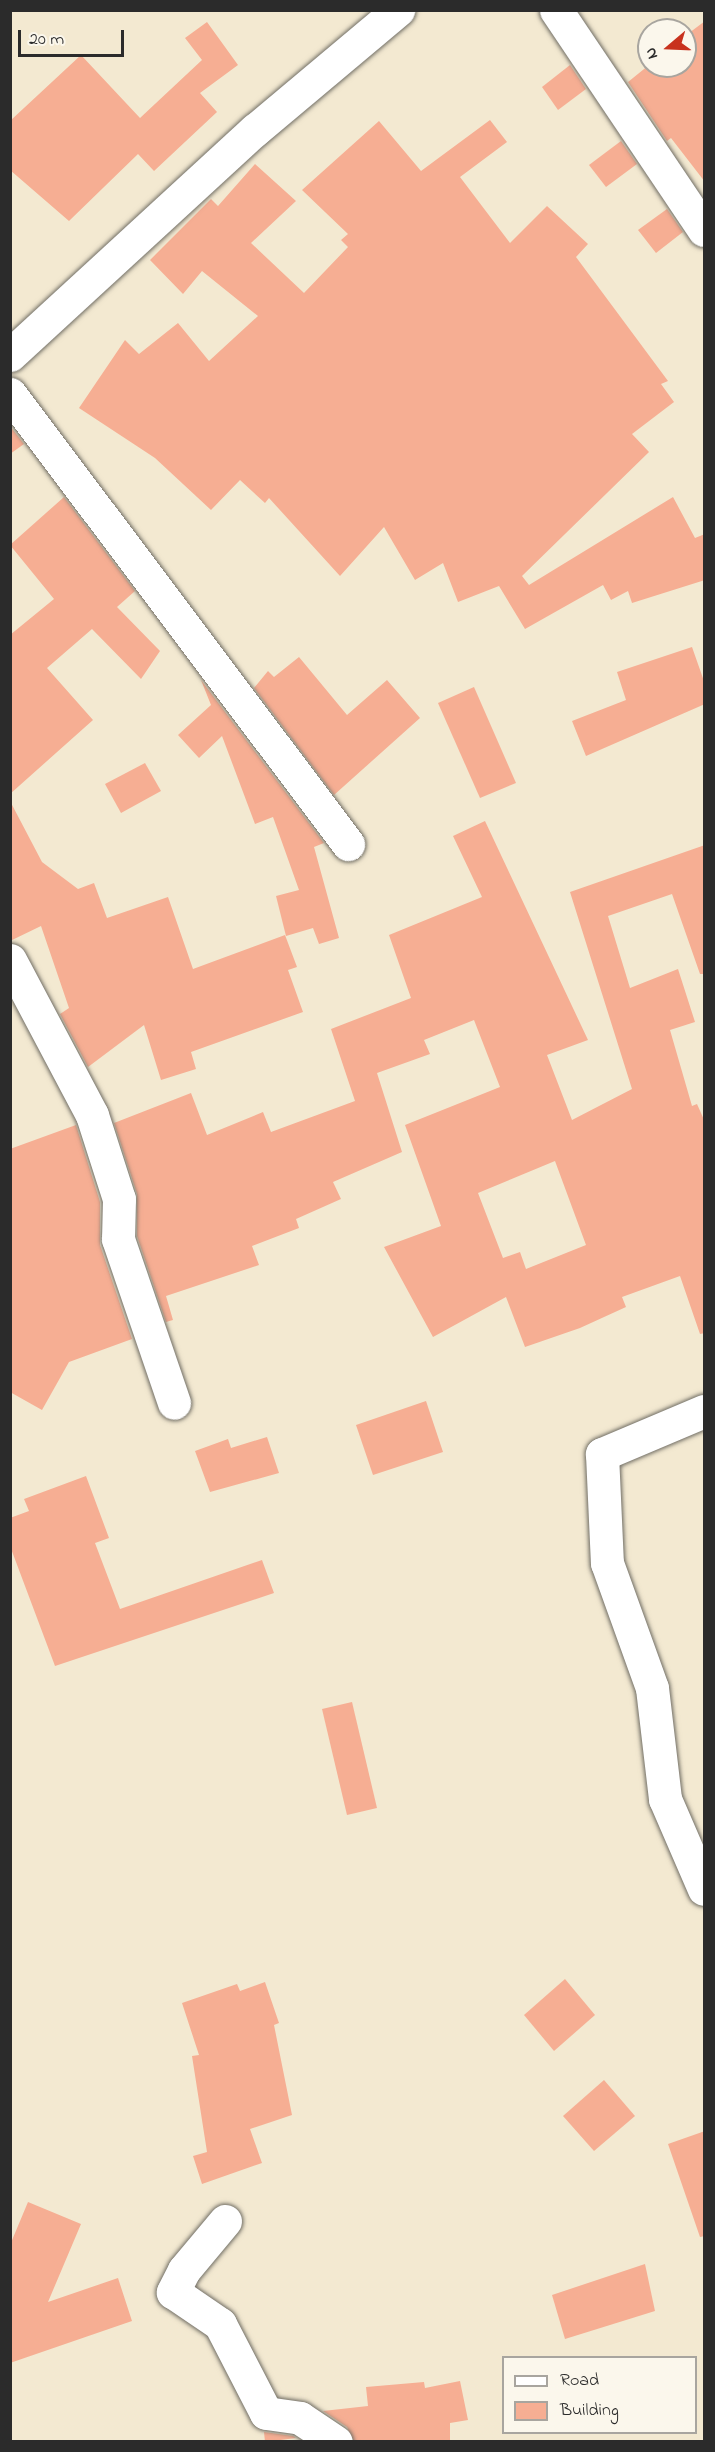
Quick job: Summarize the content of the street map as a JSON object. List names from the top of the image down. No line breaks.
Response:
{"legend":["Road","Building"],"scale_bar":"20 m","north":"left"}
